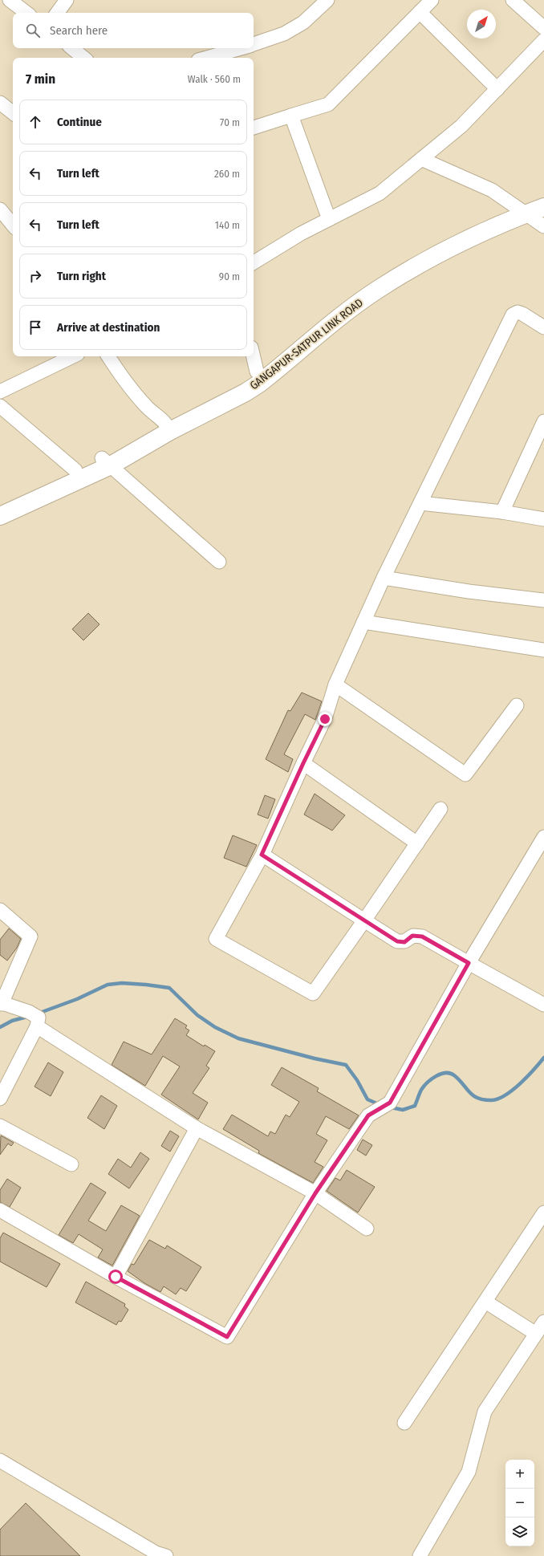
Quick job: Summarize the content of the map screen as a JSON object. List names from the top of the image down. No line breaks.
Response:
{"streets":{"main road":["GANGAPUR-SATPUR LINK ROAD"]},"north":"top right","page":{"search":"Search here","heading":["7 min","Walk · 560 m"],"list":[["Continue","70 m"],["Turn left","260 m"],["Turn left","140 m"],["Turn right","90 m"],"Arrive at destination"],"map_buttons":["+","−"]}}
